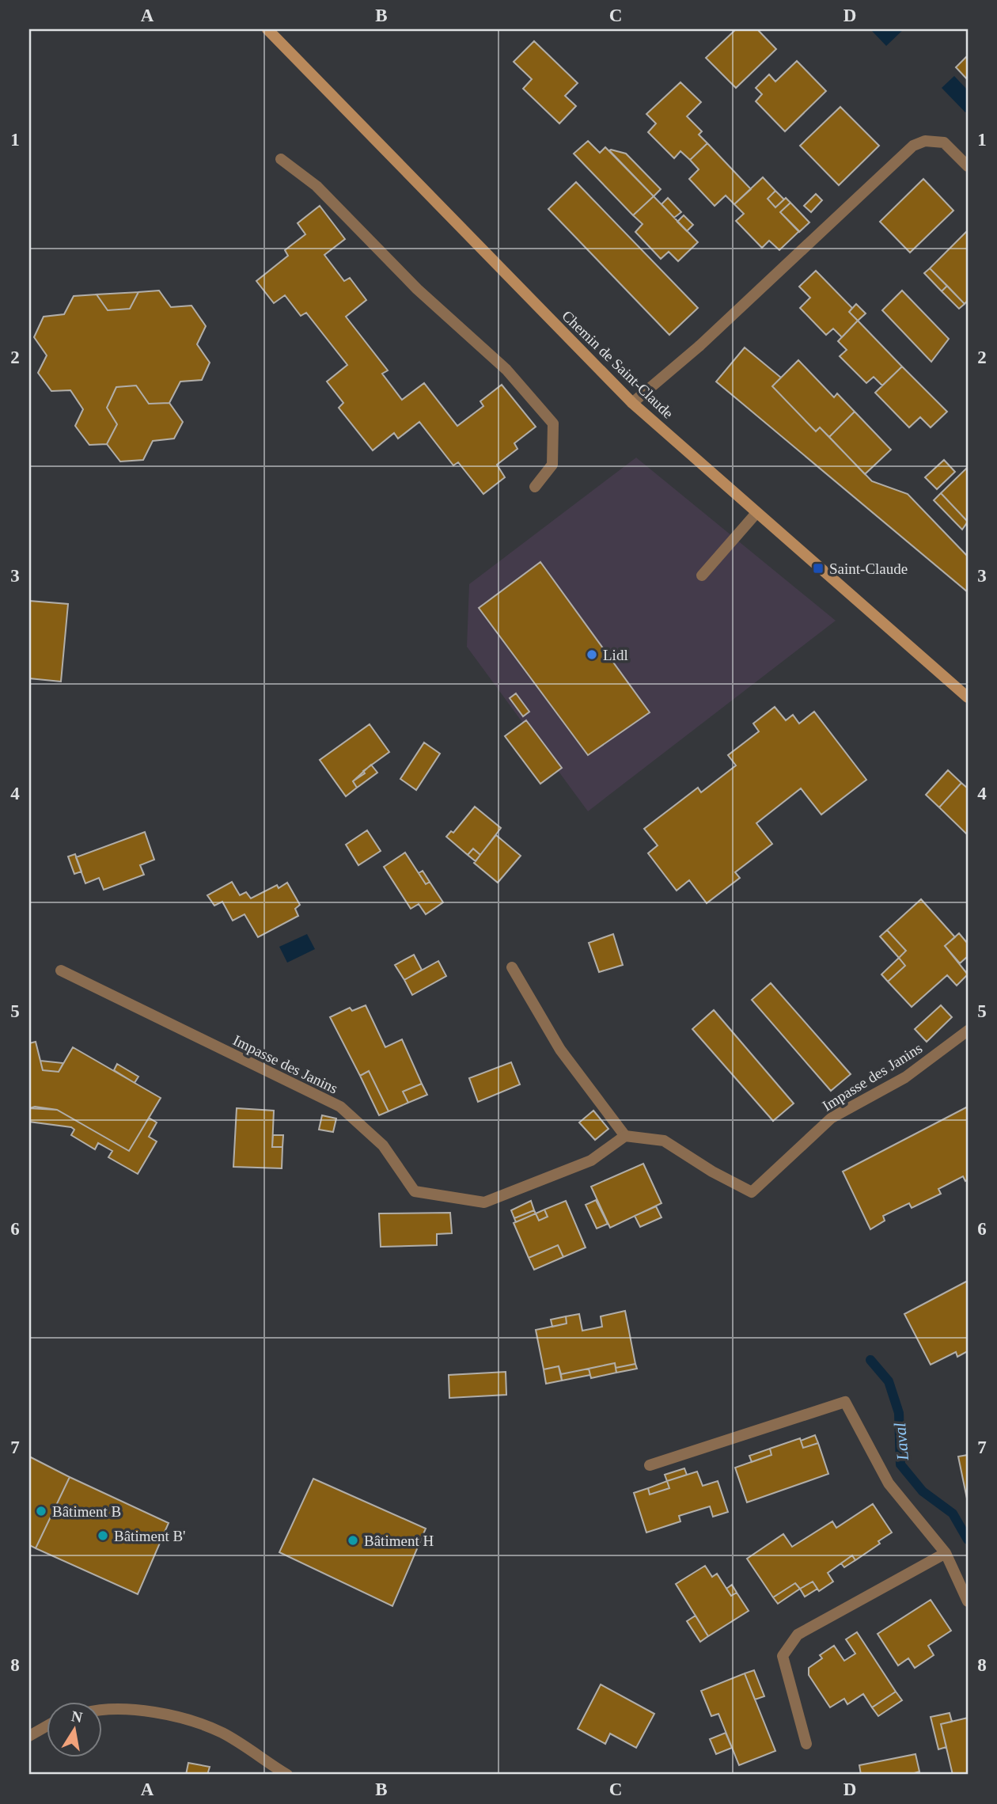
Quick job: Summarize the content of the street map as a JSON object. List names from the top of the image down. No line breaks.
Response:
{"streets":{"street":["Chemin de Saint-Claude","Impasse des Janins"]},"water":["Laval"],"places":{"transit":["Saint-Claude"],"other":["Lidl","Bâtiment B","Bâtiment B'","Bâtiment H"]},"north":"top","grid":{"columns":["A","B","C","D"],"rows":["1","2","3","4","5","6","7","8"]}}
